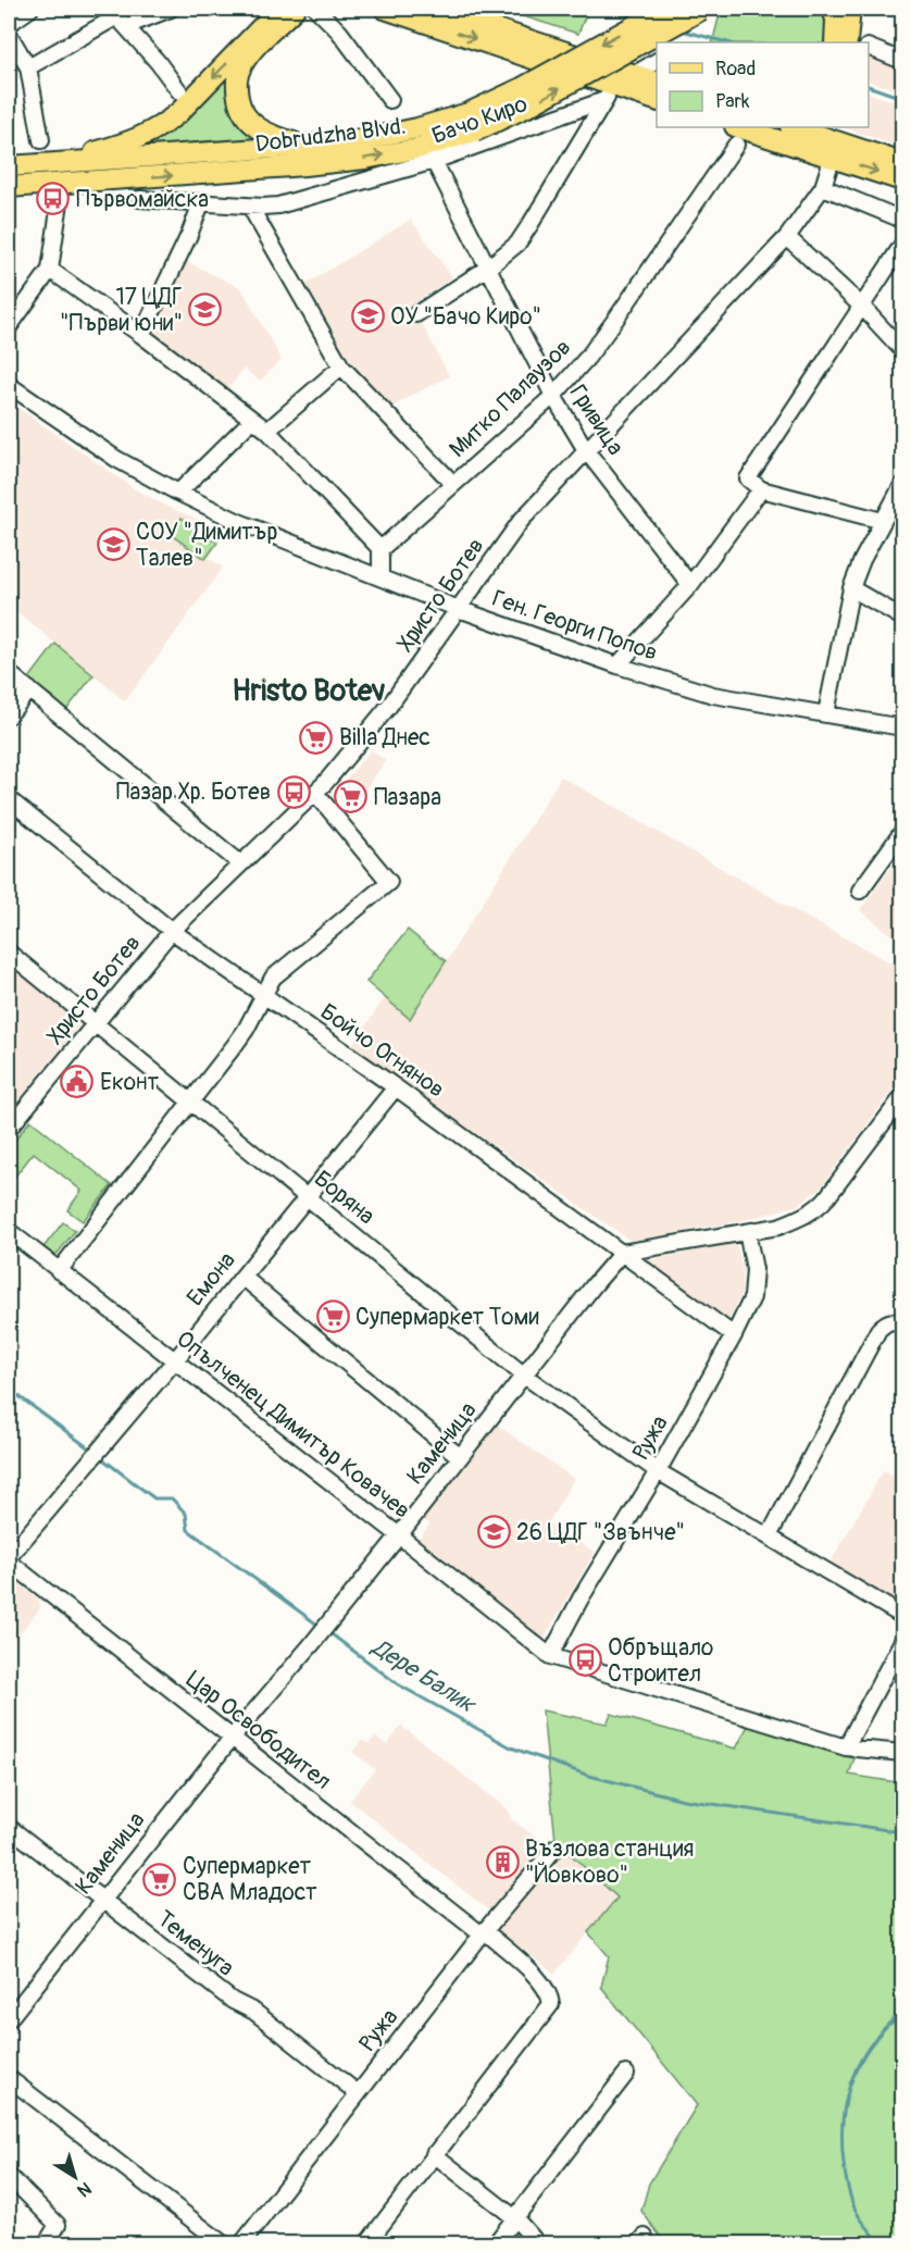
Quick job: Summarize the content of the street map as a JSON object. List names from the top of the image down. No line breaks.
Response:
{"streets":{"main road":["Dobrudzha Blvd."],"street":["Бачо Киро","Митко Палаузов","Гривица","Христо Ботев","Ген. Георги Попов","Бойчо Огнянов","Боряна","Емона","Опълченец Димитър Ковачев","Ружа","Каменица","Цар Освободител","Теменуга"]},"crossings":[["Бачо Киро","Гривица"],["Митко Палаузов","Гривица"],["Гривица","Христо Ботев"],["Христо Ботев","Ген. Георги Попов"],["Христо Ботев","Бойчо Огнянов"],["Христо Ботев","Боряна"],["Бойчо Огнянов","Емона"],["Бойчо Огнянов","Ружа"],["Бойчо Огнянов","Каменица"],["Боряна","Емона"],["Боряна","Ружа"],["Боряна","Каменица"],["Емона","Опълченец Димитър Ковачев"],["Емона","Цар Освободител"],["Опълченец Димитър Ковачев","Ружа"],["Опълченец Димитър Ковачев","Каменица"],["Ружа","Цар Освободител"],["Ружа","Теменуга"],["Каменица","Цар Освободител"],["Каменица","Теменуга"]],"districts":["Hristo Botev"],"water":["Дере Балик"],"places":{"bus stop":["Първомайска","Пазар Хр. Ботев","Обръщало Строител"],"school or university":["17 ЦДГ \"Първи юни\"","ОУ \"Бачо Киро\"","СОУ \"Димитър Талев\"","26 ЦДГ \"Звънче\""],"supermarket":["Billa Днес","Пазара","Супермаркет Томи","Супермаркет CBA Младост"],"public building":["Еконт"],"building":["Възлова станция \"Йовково\""]},"legend":["Road","Park"],"north":"bottom right"}
